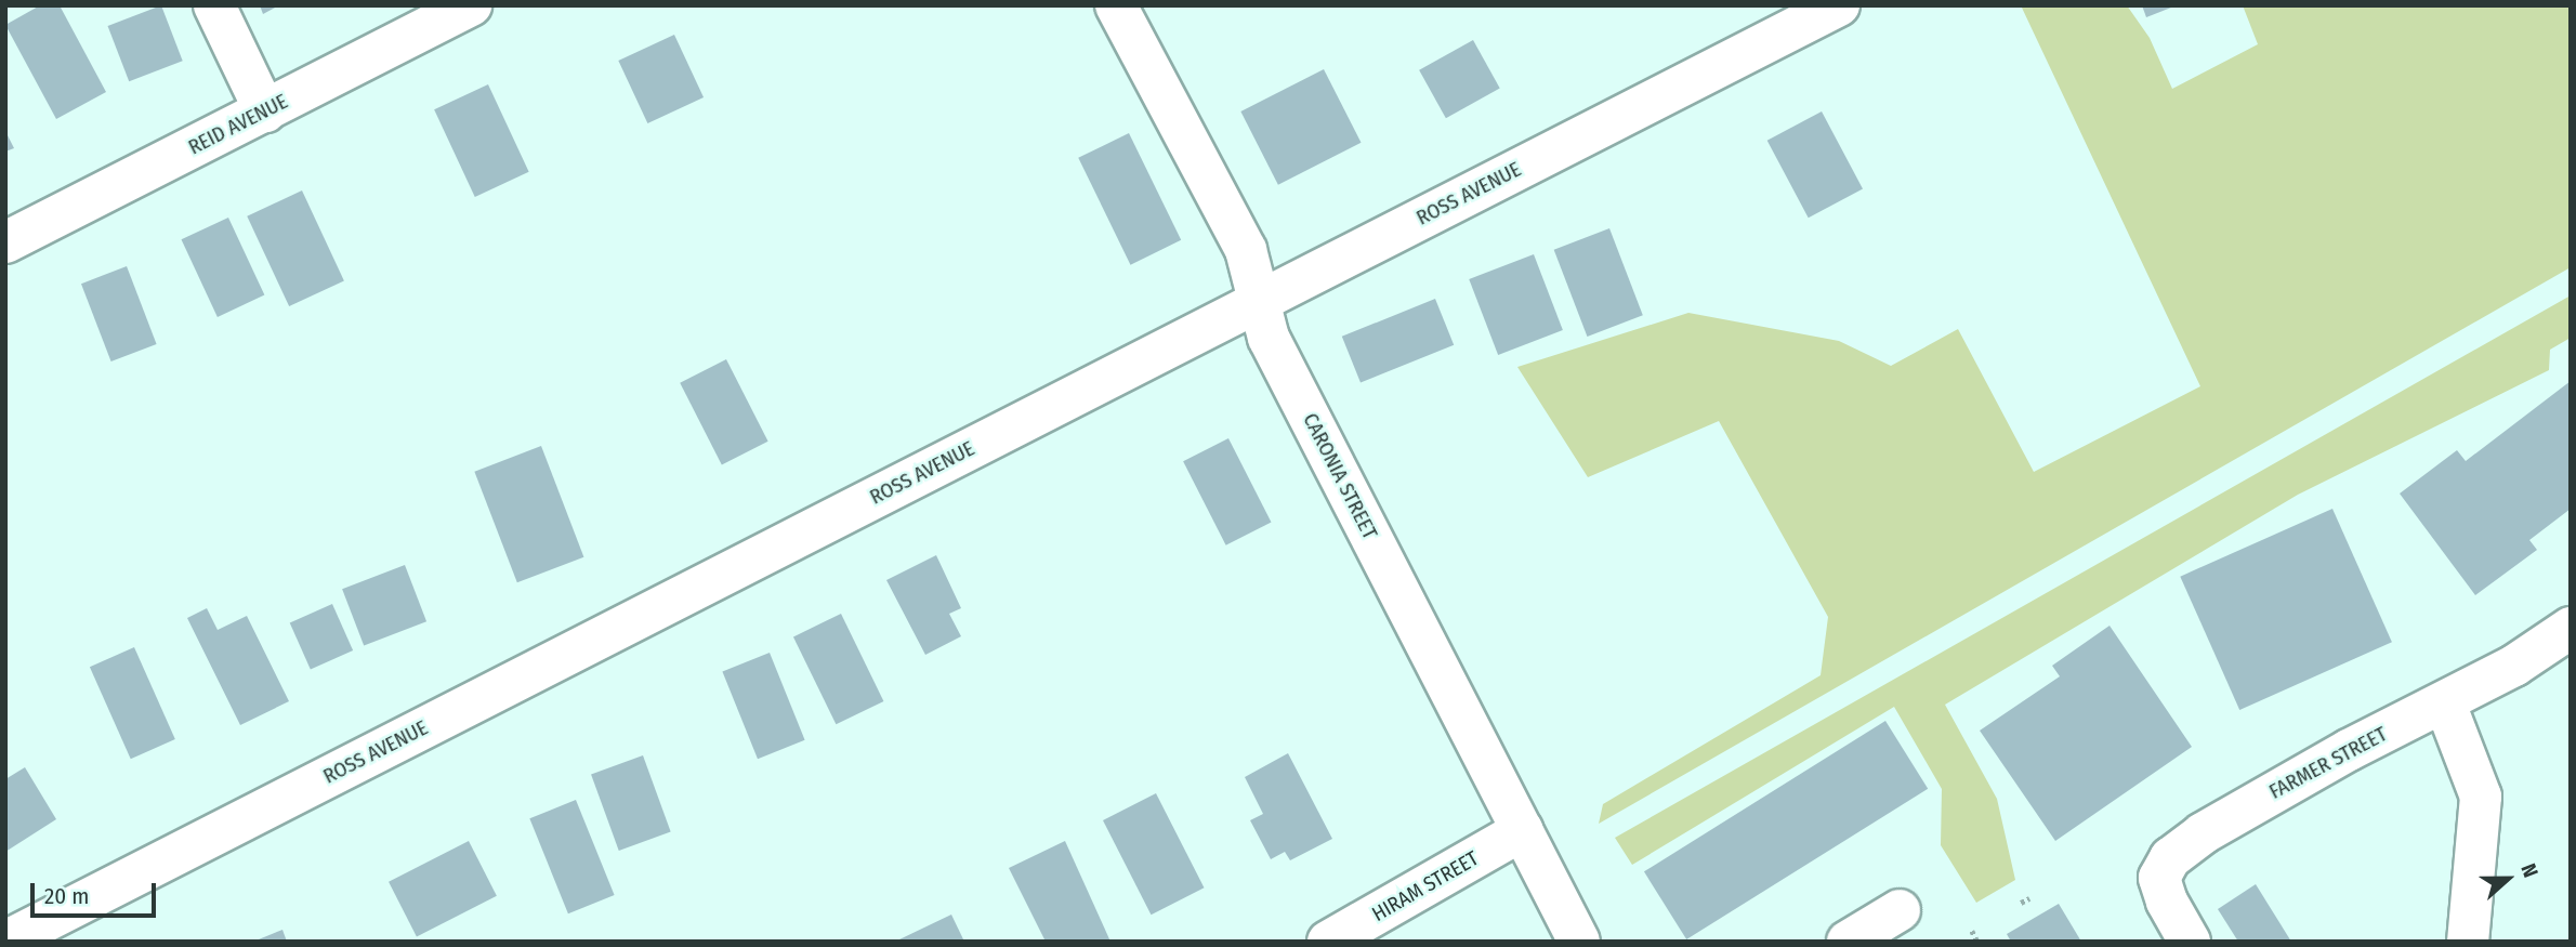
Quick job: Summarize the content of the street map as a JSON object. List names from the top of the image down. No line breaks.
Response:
{"streets":{"street":["REID AVENUE","ROSS AVENUE","CARONIA STREET","FARMER STREET","HIRAM STREET"]},"crossings":[["ROSS AVENUE","CARONIA STREET"],["CARONIA STREET","HIRAM STREET"]],"scale_bar":"20 m","north":"right"}
